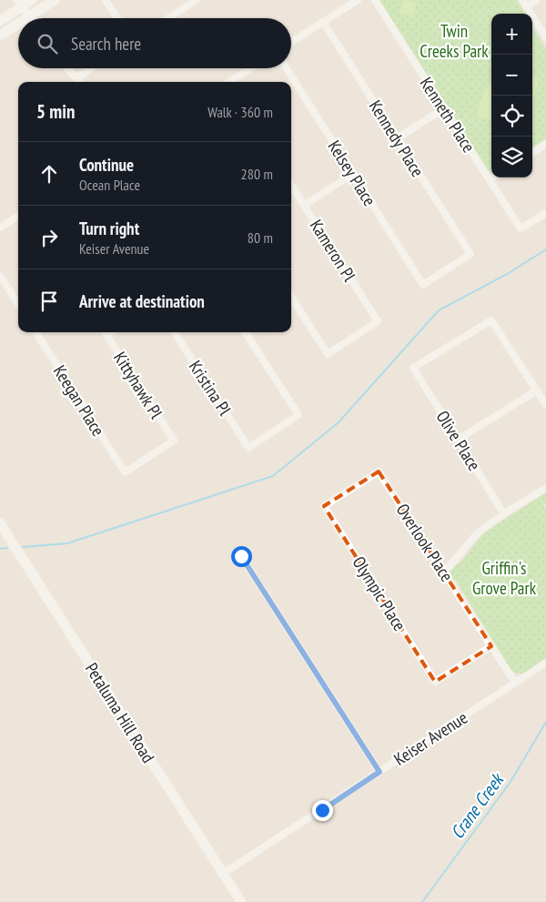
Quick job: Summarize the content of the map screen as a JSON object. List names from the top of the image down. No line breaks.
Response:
{"streets":{"main road":["Petaluma Hill Road"],"street":["Kenneth Place","Kennedy Place","Kelsey Place","Kameron Pl","Kittyhawk Pl","Kristina Pl","Keegan Place","Olive Place","Overlook Place","Olympic Place","Keiser Avenue"]},"crossings":[["Kennedy Place","Kelsey Place"],["Kittyhawk Pl","Keegan Place"],["Overlook Place","Olympic Place"],["Overlook Place","Keiser Avenue"],["Petaluma Hill Road","Keiser Avenue"]],"water":["Crane Creek"],"parks":["Twin Creeks Park","Griffin's Grove Park"],"page":{"map_buttons":["+","−"],"search":"Search here","heading":["5 min","Walk · 360 m"],"list":[["Continue","Ocean Place","280 m"],["Turn right","Keiser Avenue","80 m"],"Arrive at destination"]}}
